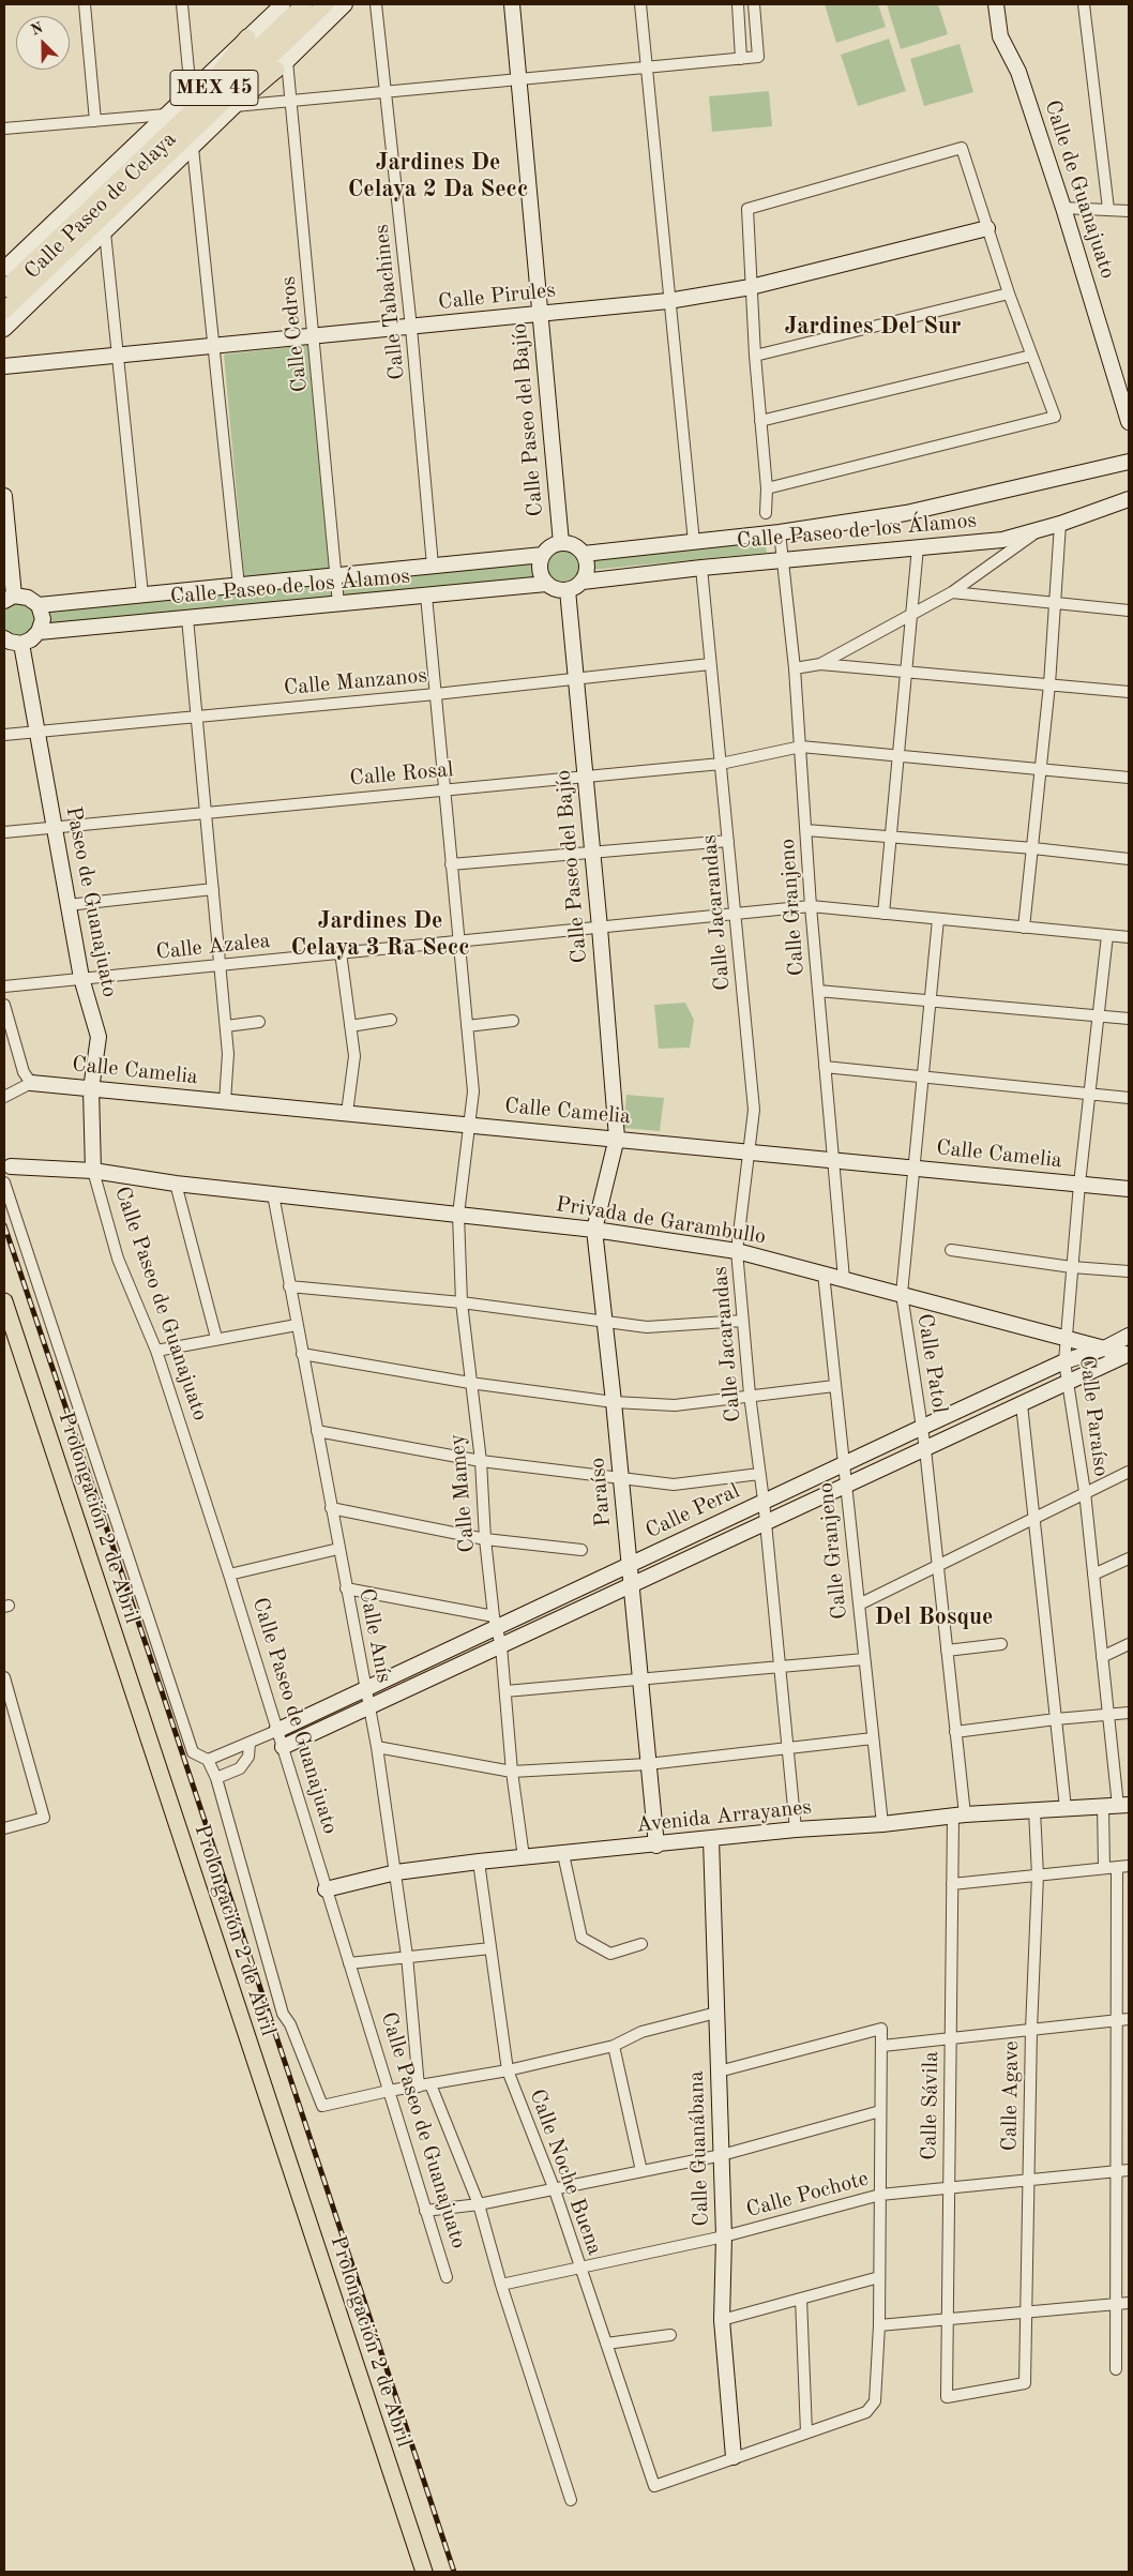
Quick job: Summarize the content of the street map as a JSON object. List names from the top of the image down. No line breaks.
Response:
{"streets":{"main road":["MEX 45","Calle de Guanajuato","Calle Paseo de Celaya","Calle Pirules","Calle Paseo del Bajío","Calle Paseo de los Álamos","Paseo de Guanajuato","Calle Camelia","Privada de Garambullo","Paraíso","Calle Peral","Prolongación 2 de Abril","Avenida Arrayanes","Calle Guanábana"],"street":["Calle Tabachines","Calle Cedros","Calle Manzanos","Calle Rosal","Calle Granjeno","Calle Jacarandas","Calle Azalea","Calle Paseo de Guanajuato","Calle Patol","Calle Paraíso","Calle Mamey","Calle Anís","Calle Agave","Calle Sávila","Calle Noche Buena","Calle Pochote"]},"crossings":[["MEX 45","Calle Paseo de Celaya"],["Calle Paseo de Celaya","Calle Cedros"],["Calle Pirules","Calle Tabachines"],["Calle Pirules","Calle Cedros"],["Calle Pirules","Calle Paseo del Bajío"],["Calle Tabachines","Calle Paseo de los Álamos"],["Calle Cedros","Calle Paseo de los Álamos"],["Calle Paseo del Bajío","Calle Paseo de los Álamos"],["Calle Paseo del Bajío","Calle Manzanos"],["Calle Paseo del Bajío","Calle Rosal"],["Calle Paseo del Bajío","Calle Azalea"],["Calle Paseo del Bajío","Calle Camelia"],["Calle Paseo del Bajío","Paraíso"],["Calle Paseo de los Álamos","Calle Granjeno"],["Calle Paseo de los Álamos","Calle Jacarandas"],["Calle Paseo de los Álamos","Calle Mamey"],["Calle Manzanos","Paseo de Guanajuato"],["Calle Manzanos","Calle Jacarandas"],["Calle Manzanos","Calle Mamey"],["Calle Rosal","Paseo de Guanajuato"],["Calle Rosal","Calle Granjeno"],["Calle Rosal","Calle Jacarandas"],["Calle Rosal","Calle Mamey"],["Paseo de Guanajuato","Calle Azalea"],["Paseo de Guanajuato","Calle Camelia"],["Paseo de Guanajuato","Privada de Garambullo"],["Paseo de Guanajuato","Calle Paseo de Guanajuato"],["Calle Granjeno","Calle Azalea"],["Calle Granjeno","Calle Camelia"],["Calle Granjeno","Privada de Garambullo"],["Calle Granjeno","Calle Peral"],["Calle Granjeno","Avenida Arrayanes"],["Calle Jacarandas","Calle Azalea"],["Calle Jacarandas","Calle Camelia"],["Calle Jacarandas","Privada de Garambullo"],["Calle Jacarandas","Calle Peral"],["Calle Jacarandas","Avenida Arrayanes"],["Calle Azalea","Calle Patol"],["Calle Azalea","Calle Paraíso"],["Calle Azalea","Calle Mamey"],["Calle Camelia","Calle Patol"],["Calle Camelia","Calle Paraíso"],["Calle Camelia","Paraíso"],["Calle Camelia","Calle Mamey"],["Privada de Garambullo","Calle Paseo de Guanajuato"],["Privada de Garambullo","Calle Patol"],["Privada de Garambullo","Calle Paraíso"],["Privada de Garambullo","Paraíso"],["Privada de Garambullo","Calle Mamey"],["Privada de Garambullo","Calle Peral"],["Privada de Garambullo","Calle Anís"],["Calle Paseo de Guanajuato","Calle Peral"],["Calle Paseo de Guanajuato","Avenida Arrayanes"],["Calle Patol","Calle Peral"],["Calle Patol","Avenida Arrayanes"],["Calle Patol","Calle Sávila"],["Calle Paraíso","Calle Peral"],["Calle Paraíso","Avenida Arrayanes"],["Paraíso","Calle Peral"],["Paraíso","Avenida Arrayanes"],["Calle Mamey","Calle Peral"],["Calle Mamey","Avenida Arrayanes"],["Calle Peral","Calle Anís"],["Calle Anís","Avenida Arrayanes"],["Avenida Arrayanes","Calle Agave"],["Avenida Arrayanes","Calle Sávila"],["Avenida Arrayanes","Calle Guanábana"],["Avenida Arrayanes","Calle Noche Buena"],["Calle Agave","Calle Sávila"],["Calle Agave","Calle Pochote"],["Calle Sávila","Calle Pochote"],["Calle Guanábana","Calle Noche Buena"],["Calle Guanábana","Calle Pochote"],["Calle Noche Buena","Calle Pochote"]],"districts":["Jardines De Celaya 2 Da Secc","Jardines Del Sur","Jardines De Celaya 3 Ra Secc","Del Bosque"],"north":"top left"}
